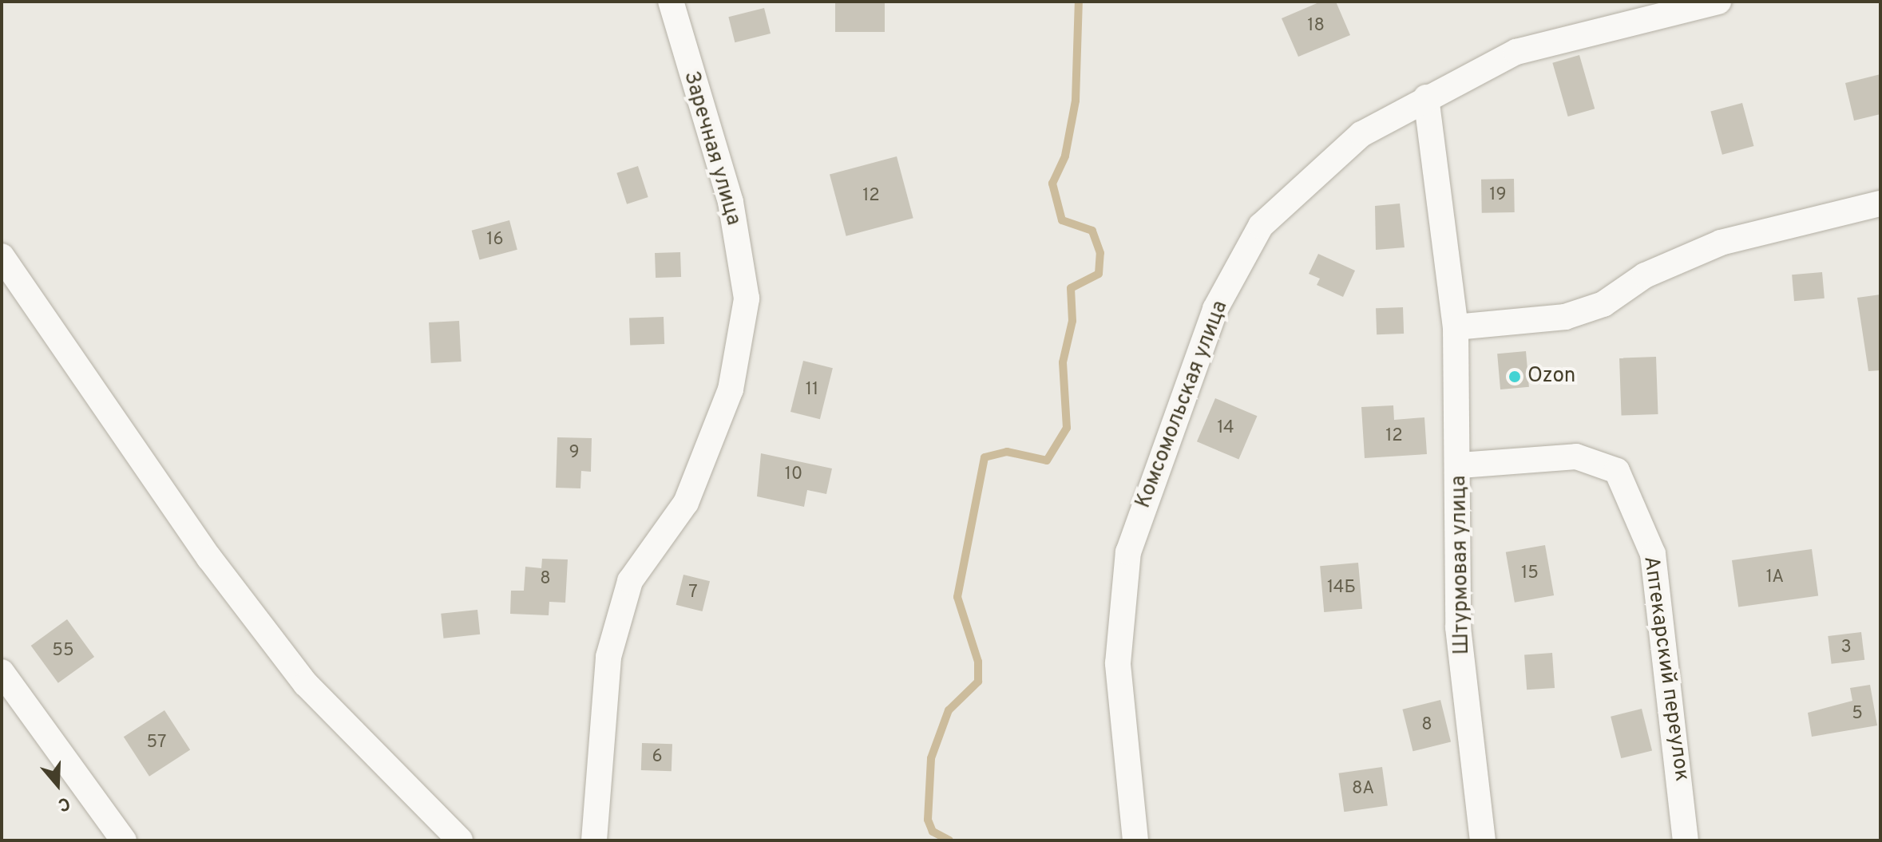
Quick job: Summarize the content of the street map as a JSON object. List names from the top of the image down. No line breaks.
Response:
{"streets":{"street":["Заречная улица","Комсомольская улица","Штурмовая улица","Аптекарский переулок"]},"crossings":[["Комсомольская улица","Штурмовая улица"],["Штурмовая улица","Аптекарский переулок"]],"places":["Ozon"],"house_numbers":["18","19","12","16","11","14","12","9","10","15","1А","8","14Б","7","3","55","5","8","57","6","8А"],"north":"bottom"}
